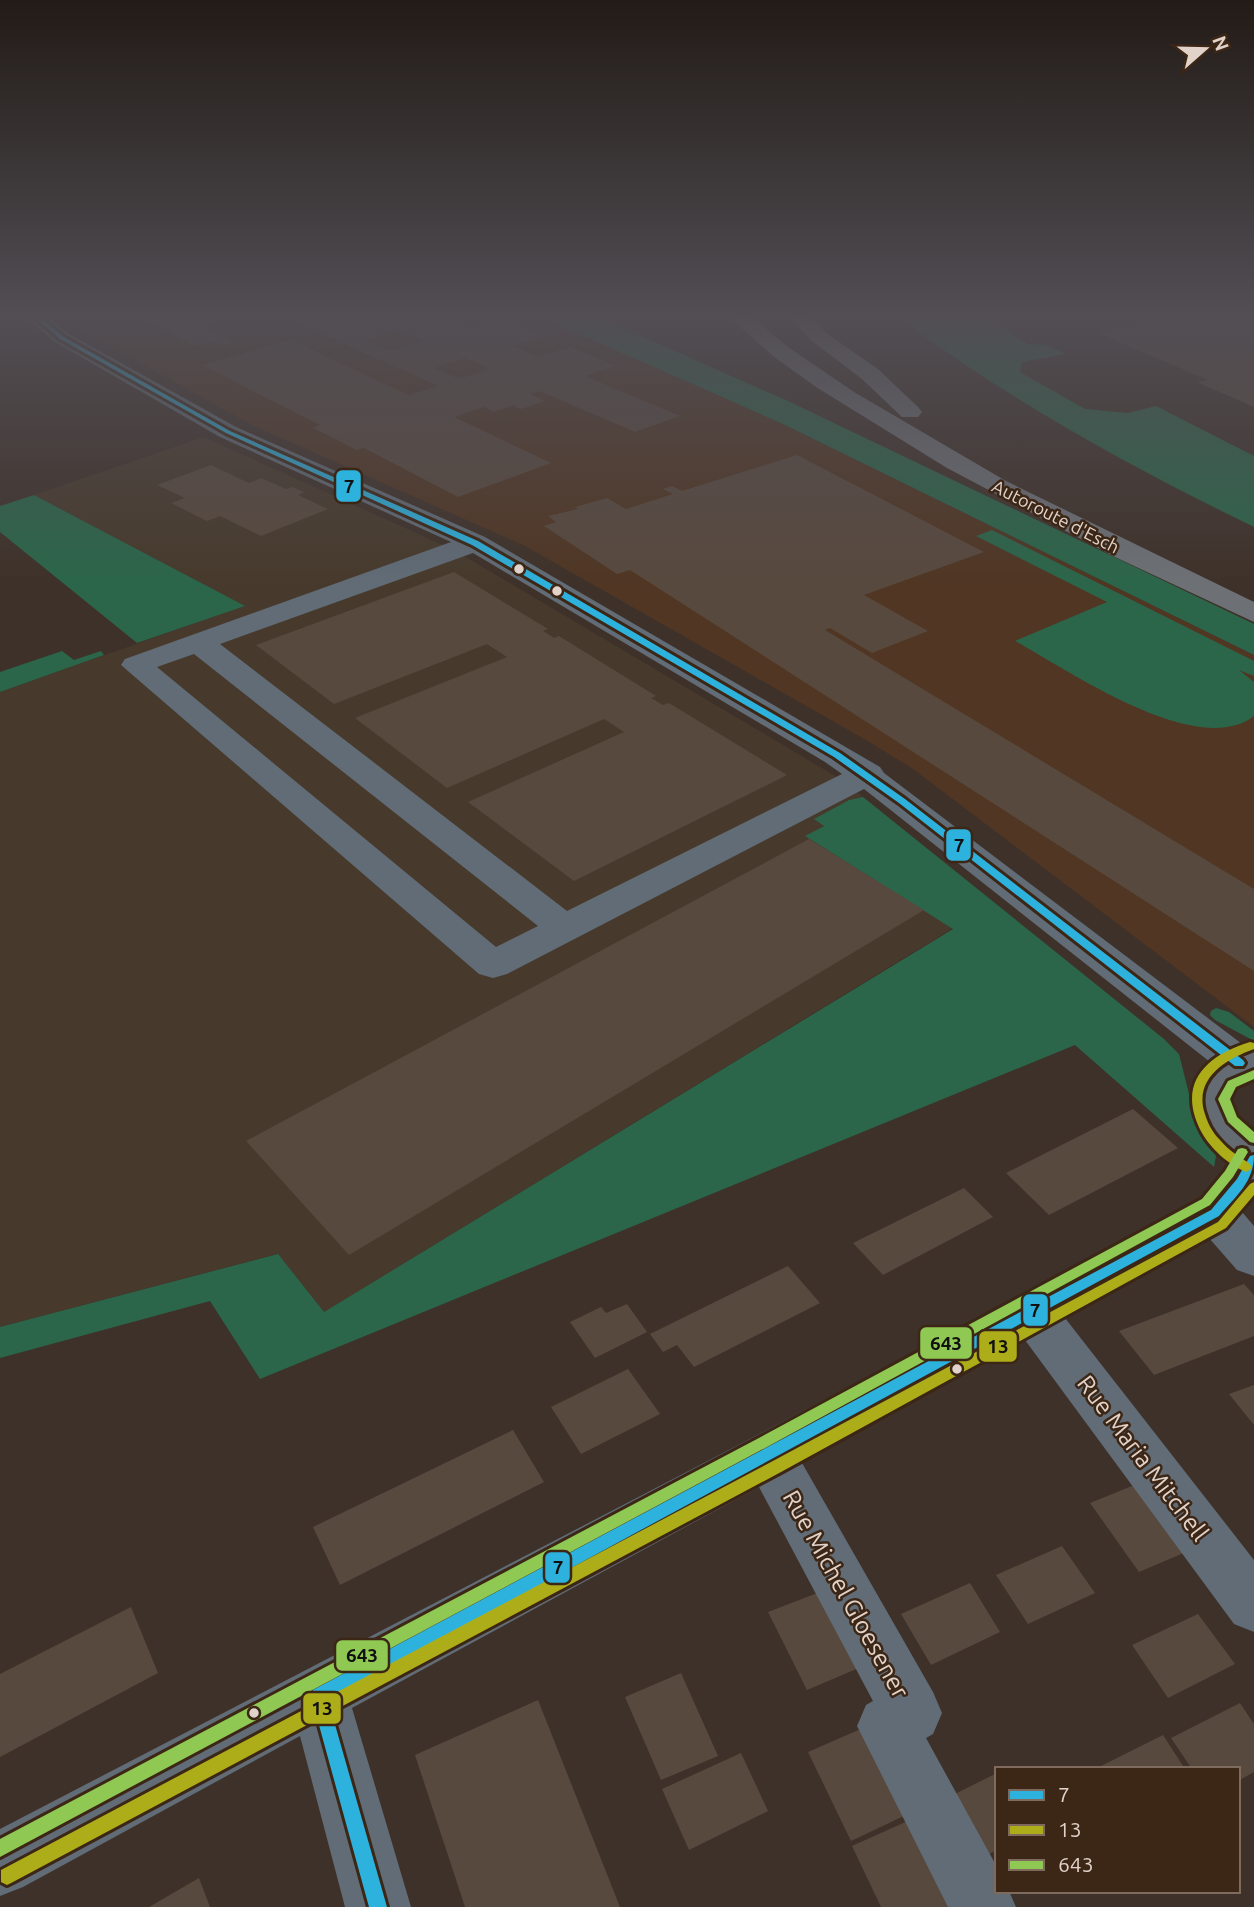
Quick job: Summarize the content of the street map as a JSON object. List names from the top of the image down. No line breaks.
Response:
{"streets":{"highway":["Autoroute d'Esch"],"street":["Rue Maria Mitchell","Rue Michel Gloesener"]},"lines":["transit line 7","transit line 13","transit line 643"],"legend":["7","13","643"],"north":"right"}
